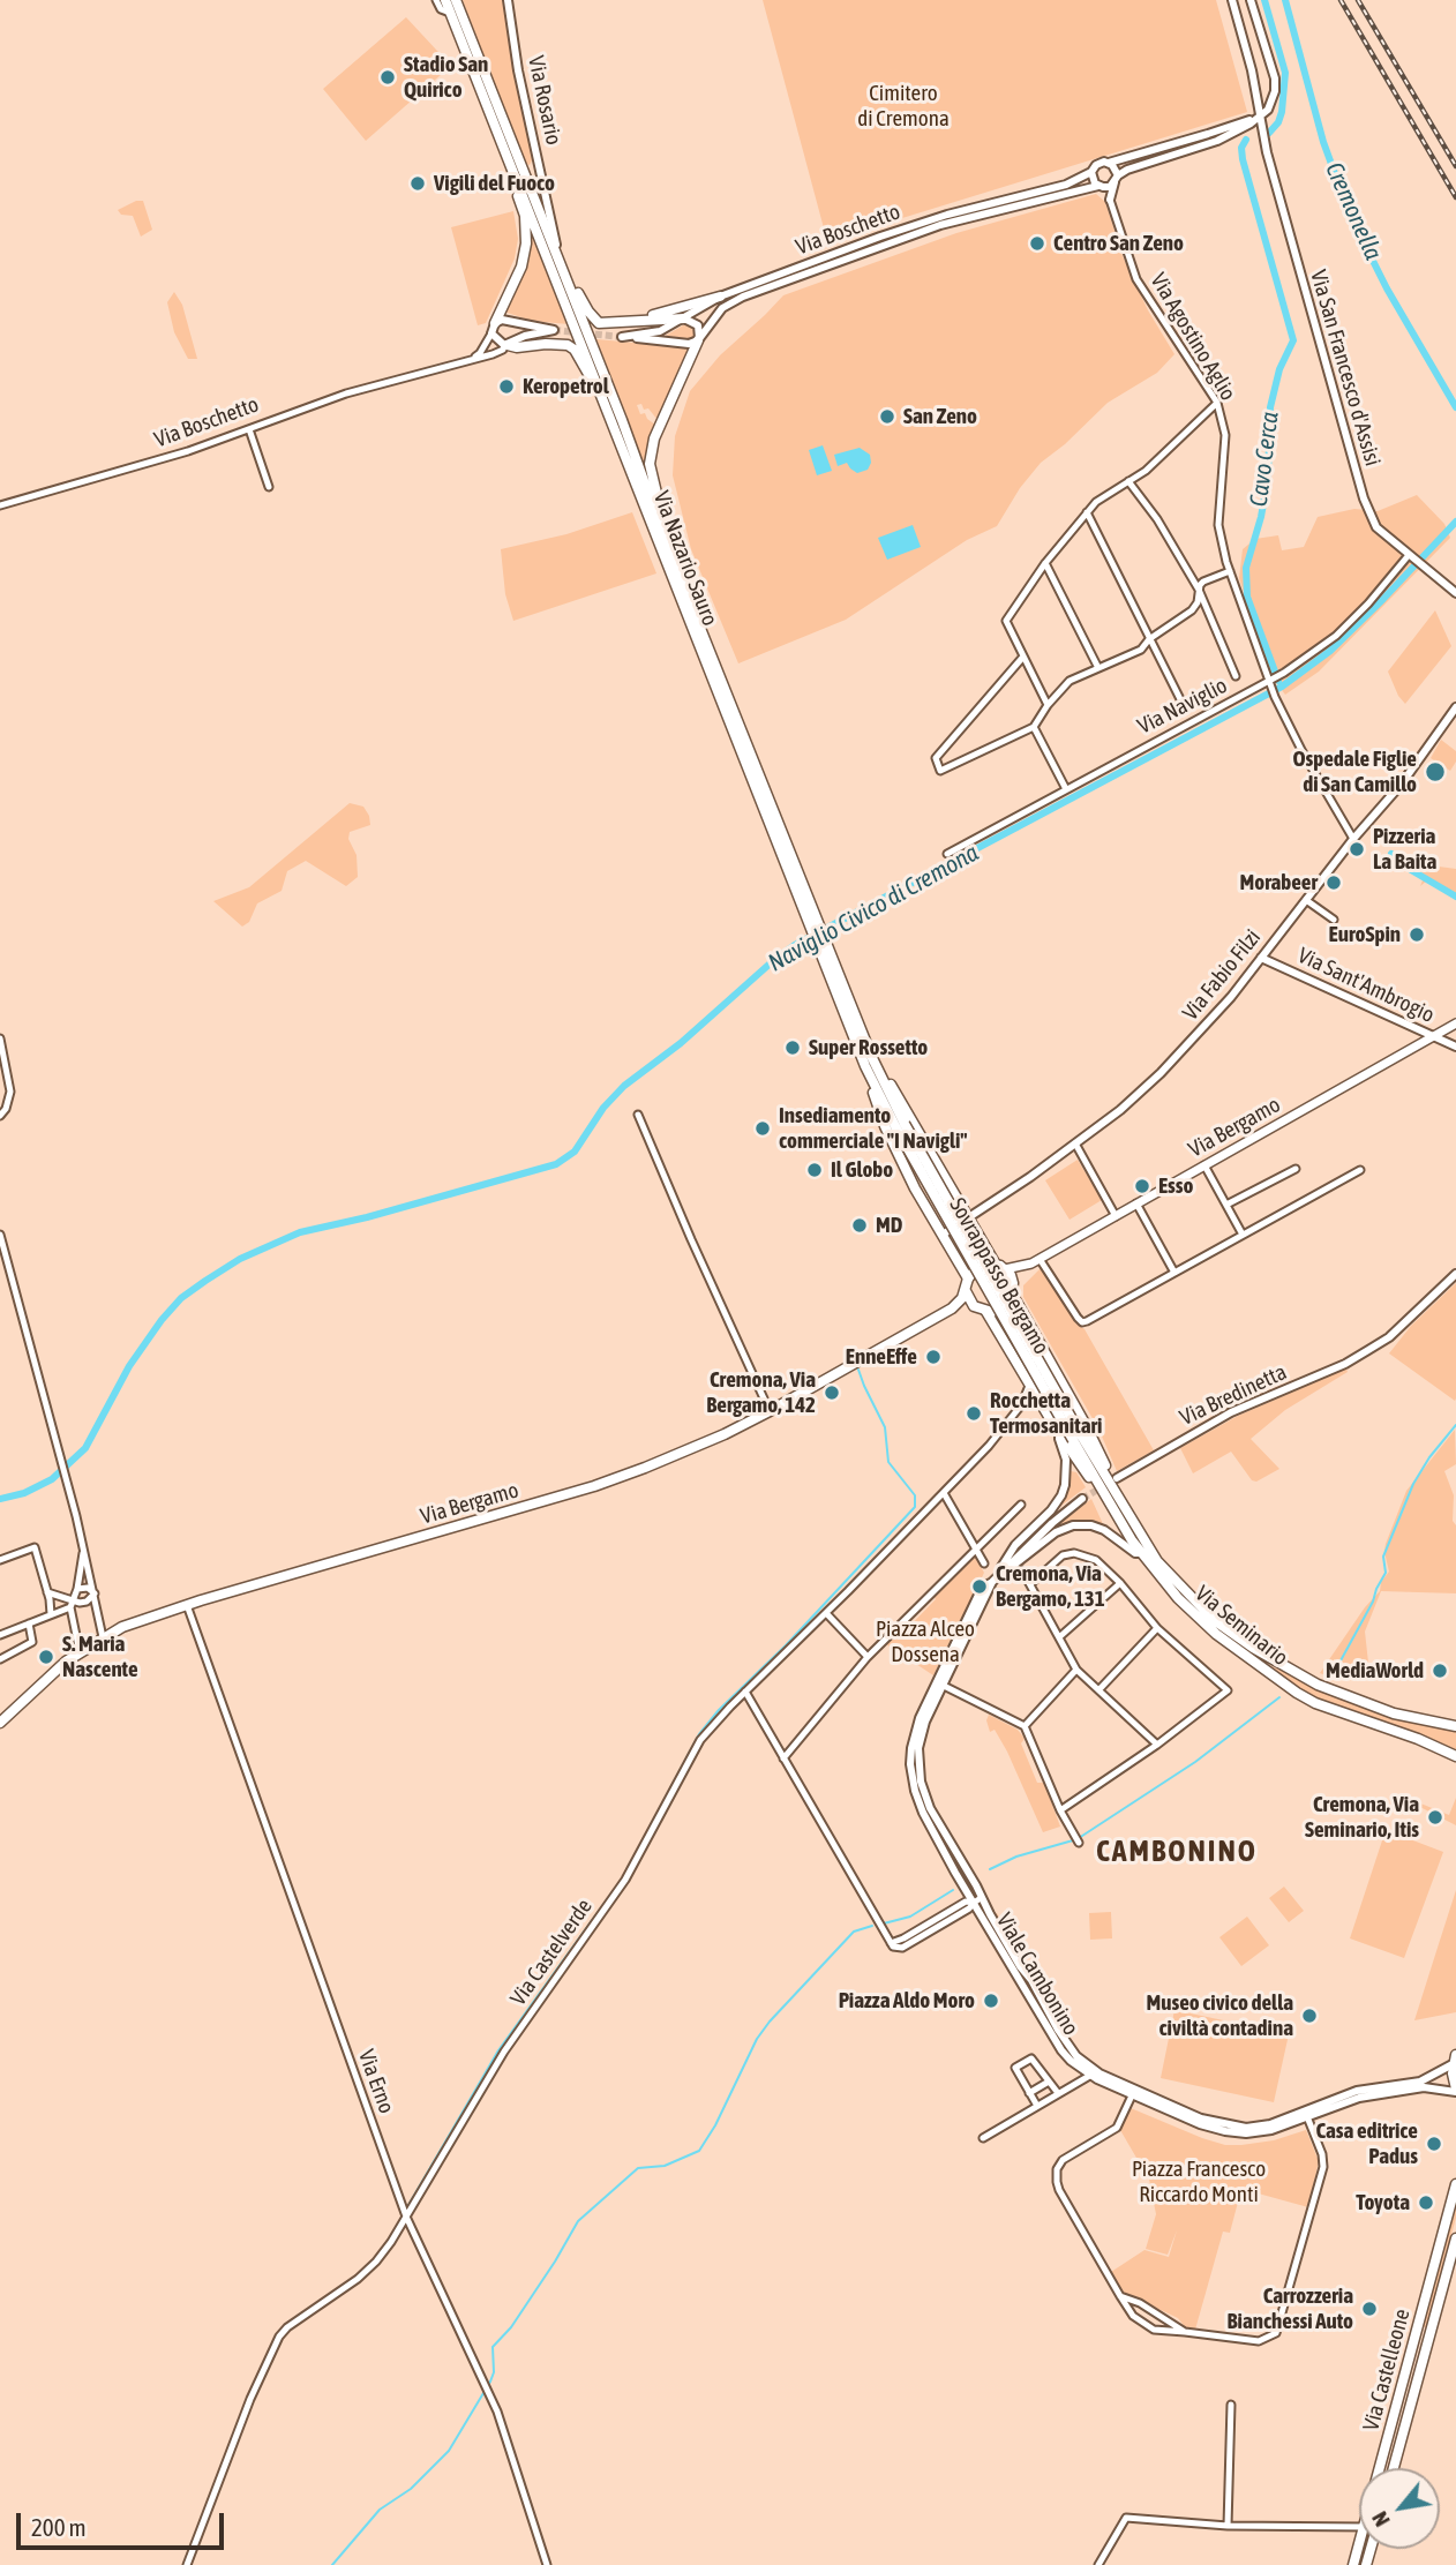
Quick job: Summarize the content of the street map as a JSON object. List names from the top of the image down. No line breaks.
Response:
{"streets":{"main road":["Via Nazario Sauro","Via Bergamo","Sovrappasso Bergamo","Via Seminario","Via Castelleone"],"street":["Via Rosario","Via Boschetto","Via Agostino Aglio","Via San Francesco d'Assisi","Via Naviglio","Via Fabio Filzi","Via Sant'Ambrogio","Via Bredinetta","Via Castelverde","Viale Cambonino","Via Erno"]},"crossings":[["Via Rosario","Via Nazario Sauro"],["Via Boschetto","Via Agostino Aglio"],["Via Boschetto","Via San Francesco d'Assisi"],["Via Agostino Aglio","Via Naviglio"],["Via Agostino Aglio","Via Fabio Filzi"],["Via San Francesco d'Assisi","Via Naviglio"],["Via Nazario Sauro","Sovrappasso Bergamo"],["Via Fabio Filzi","Via Sant'Ambrogio"],["Via Sant'Ambrogio","Via Bergamo"],["Via Bergamo","Via Erno"],["Sovrappasso Bergamo","Via Seminario"],["Via Castelverde","Via Erno"]],"districts":["CAMBONINO"],"water":["Cremonella","Cavo Cerca","Naviglio Civico di Cremona"],"parks":["Cimitero di Cremona","Piazza Alceo Dossena","Piazza Francesco Riccardo Monti"],"places":["Stadio San Quirico","Vigili del Fuoco","Centro San Zeno","Keropetrol","San Zeno","Ospedale Figlie di San Camillo","Pizzeria La Baita","Morabeer","EuroSpin","Super Rossetto","Insediamento commerciale \"I Navigli\"","Il Globo","Esso","MD","EnneEffe","Cremona, Via Bergamo, 142","Rocchetta Termosanitari","Cremona, Via Bergamo, 131","S. Maria Nascente","MediaWorld","Cremona, Via Seminario, Itis","Piazza Aldo Moro","Museo civico della civiltà contadina","Casa editrice Padus","Toyota","Carrozzeria Bianchessi Auto"],"scale_bar":"200 m","north":"bottom left"}
